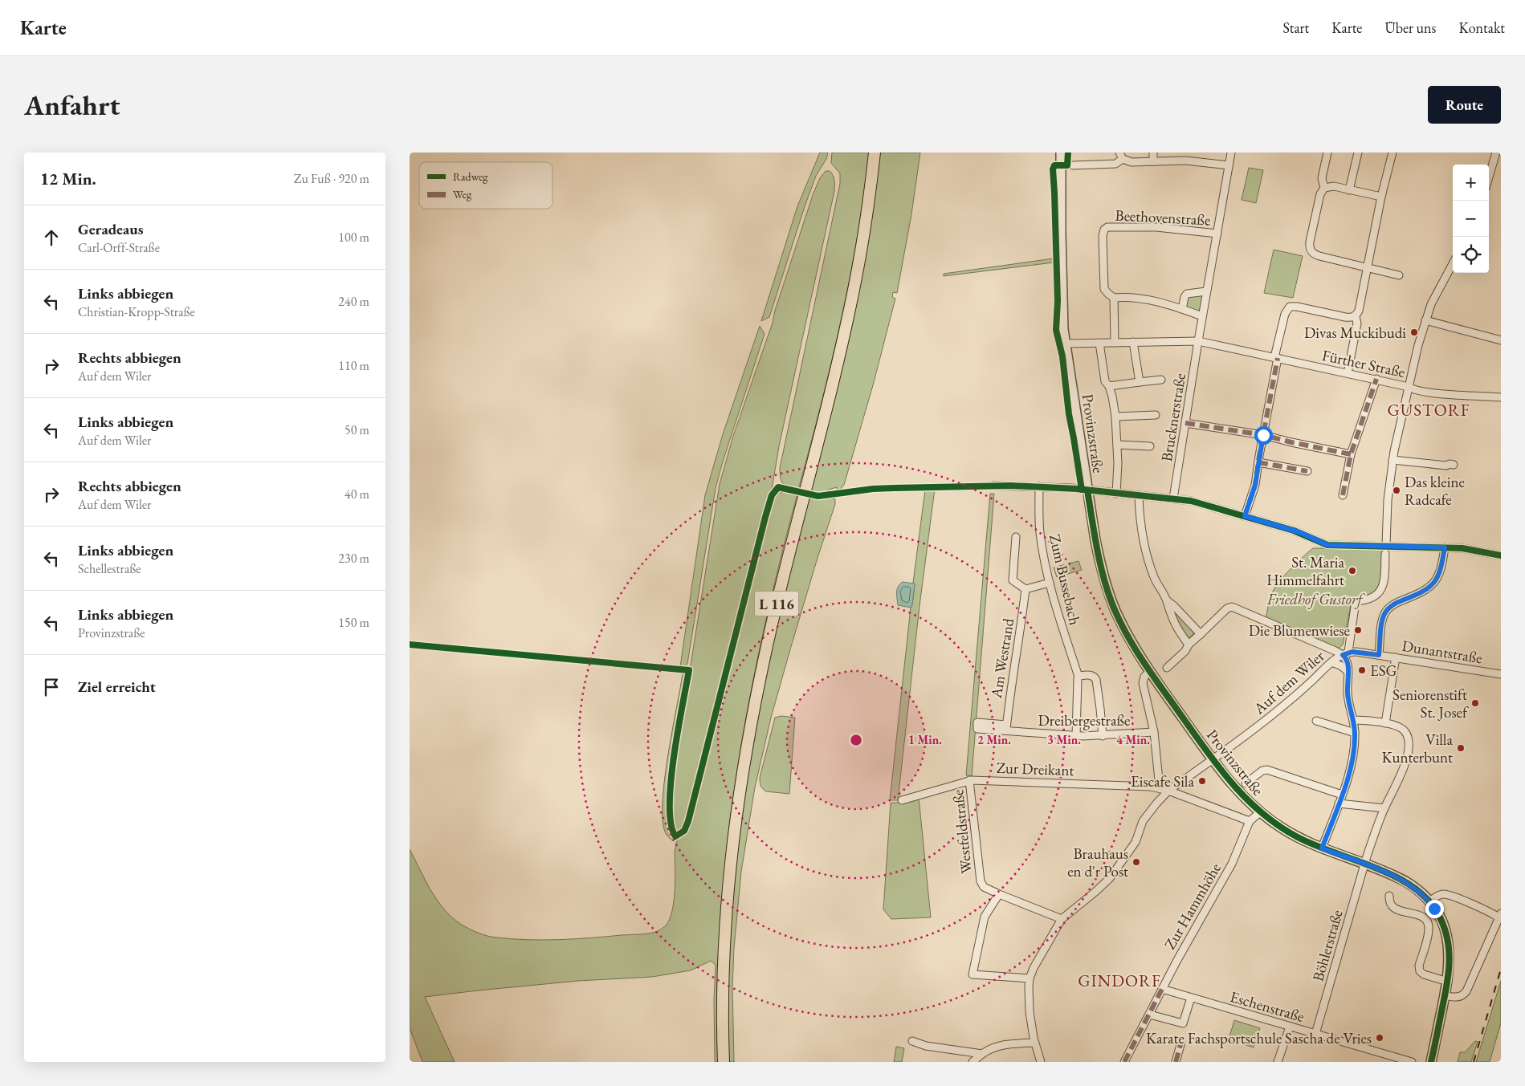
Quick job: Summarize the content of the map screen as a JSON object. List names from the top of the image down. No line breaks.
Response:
{"streets":{"main road":["L 116"],"street":["Beethovenstraße","Fürther Straße","Brucknerstraße","Provinzstraße","Zum Bussebach","Dunantstraße","Am Westrand","Auf dem Wiler","Dreibergestraße","Zur Dreikant","Westfeldstraße","Zur Hammhöhe","Böhlerstraße","Eschenstraße"]},"crossings":[["Beethovenstraße","Fürther Straße"],["Fürther Straße","Brucknerstraße"],["Fürther Straße","Provinzstraße"],["Provinzstraße","Auf dem Wiler"],["Provinzstraße","Zur Hammhöhe"],["Provinzstraße","Böhlerstraße"],["Zum Bussebach","Dreibergestraße"],["Dunantstraße","Auf dem Wiler"],["Am Westrand","Dreibergestraße"],["Auf dem Wiler","Zur Dreikant"],["Auf dem Wiler","Westfeldstraße"],["Zur Dreikant","Westfeldstraße"],["Zur Dreikant","Zur Hammhöhe"],["Zur Hammhöhe","Eschenstraße"],["Böhlerstraße","Eschenstraße"]],"districts":["GUSTORF","GINDORF"],"parks":["Friedhof Gustorf"],"places":["Divas Muckibudi","Das kleine Radcafe","St. Maria Himmelfahrt","Die Blumenwiese","ESG","Seniorenstift St. Josef","Villa Kunterbunt","Eiscafe Sila","Brauhaus en d'r Post","Karate Fachsportschule Sascha de Vries"],"legend":["Radweg","Weg"],"page":{"header":"Karte","nav":["Start","Karte","Über uns","Kontakt"],"buttons":"Route","title":"Anfahrt","heading":["12 Min.","Zu Fuß · 920 m"],"map_buttons":["+","−"],"list":[["Geradeaus","Carl-Orff-Straße","100 m"],["Links abbiegen","Christian-Kropp-Straße","240 m"],["Rechts abbiegen","Auf dem Wiler","110 m"],["Links abbiegen","Auf dem Wiler","50 m"],["Rechts abbiegen","Auf dem Wiler","40 m"],["Links abbiegen","Schellestraße","230 m"],["Links abbiegen","Provinzstraße","150 m"],"Ziel erreicht"]},"rings":["1 Min.","2 Min.","3 Min.","4 Min."]}
